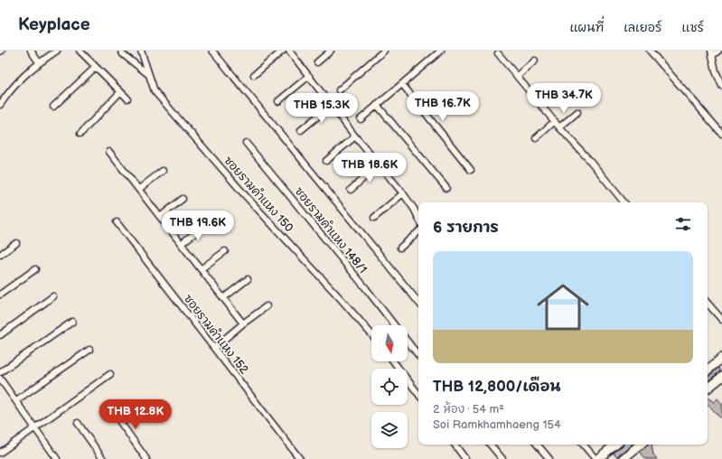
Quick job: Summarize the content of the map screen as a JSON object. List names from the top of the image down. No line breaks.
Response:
{"streets":{"street":["ซอยรามคำแหง 150","ซอยรามคำแหง 148/1","ซอยรามคำแหง 152"]},"north":"bottom","page":{"header":"Keyplace","nav":["แผนที่","เลเยอร์","แชร์"],"price":["THB 34.7K","THB 16.7K","THB 15.3K","THB 18.6K","THB 19.6K","THB 12.8K"],"heading":"6 รายการ","list":[{"name":"THB 12,800/เดือน","note":"2 ห้อง · 54 m² · Soi Ramkhamhaeng 154"}]}}
